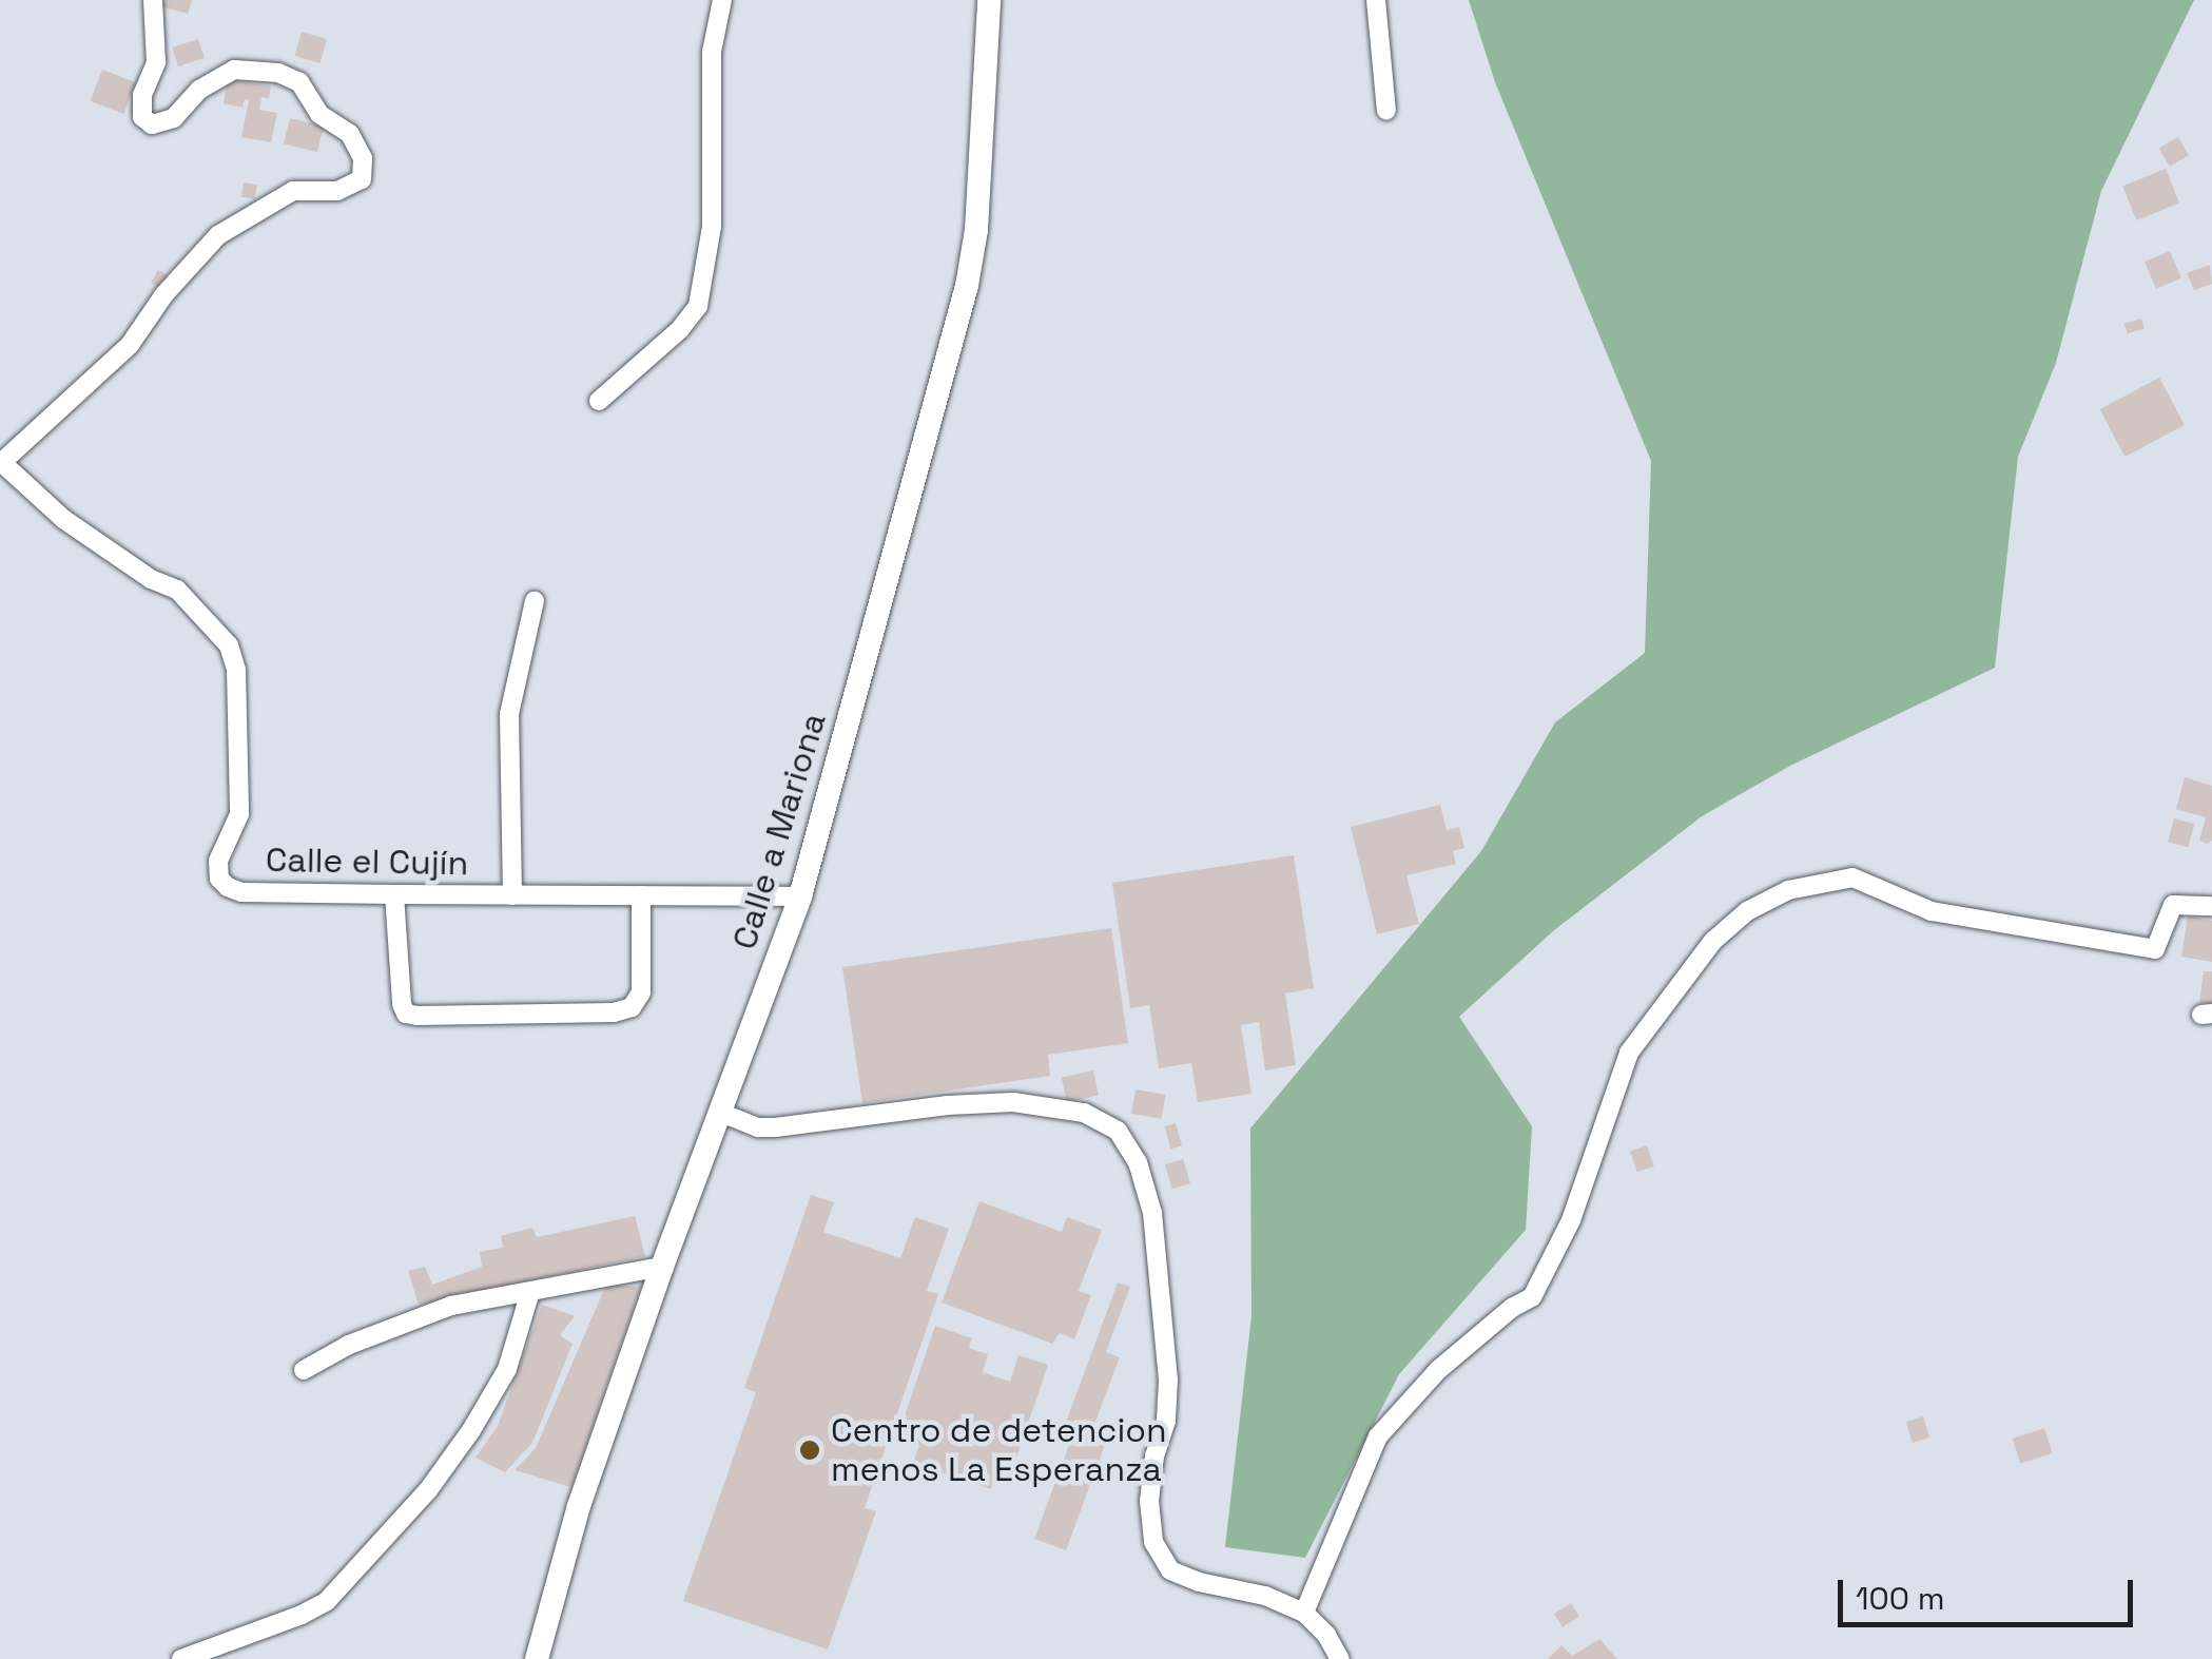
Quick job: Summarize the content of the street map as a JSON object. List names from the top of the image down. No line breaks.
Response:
{"streets":{"main road":["Calle a Mariona"],"street":["Calle el Cujín"]},"crossings":[["Calle a Mariona","Calle el Cujín"]],"places":["Centro de detencion menos La Esperanza"],"scale_bar":"100 m"}
